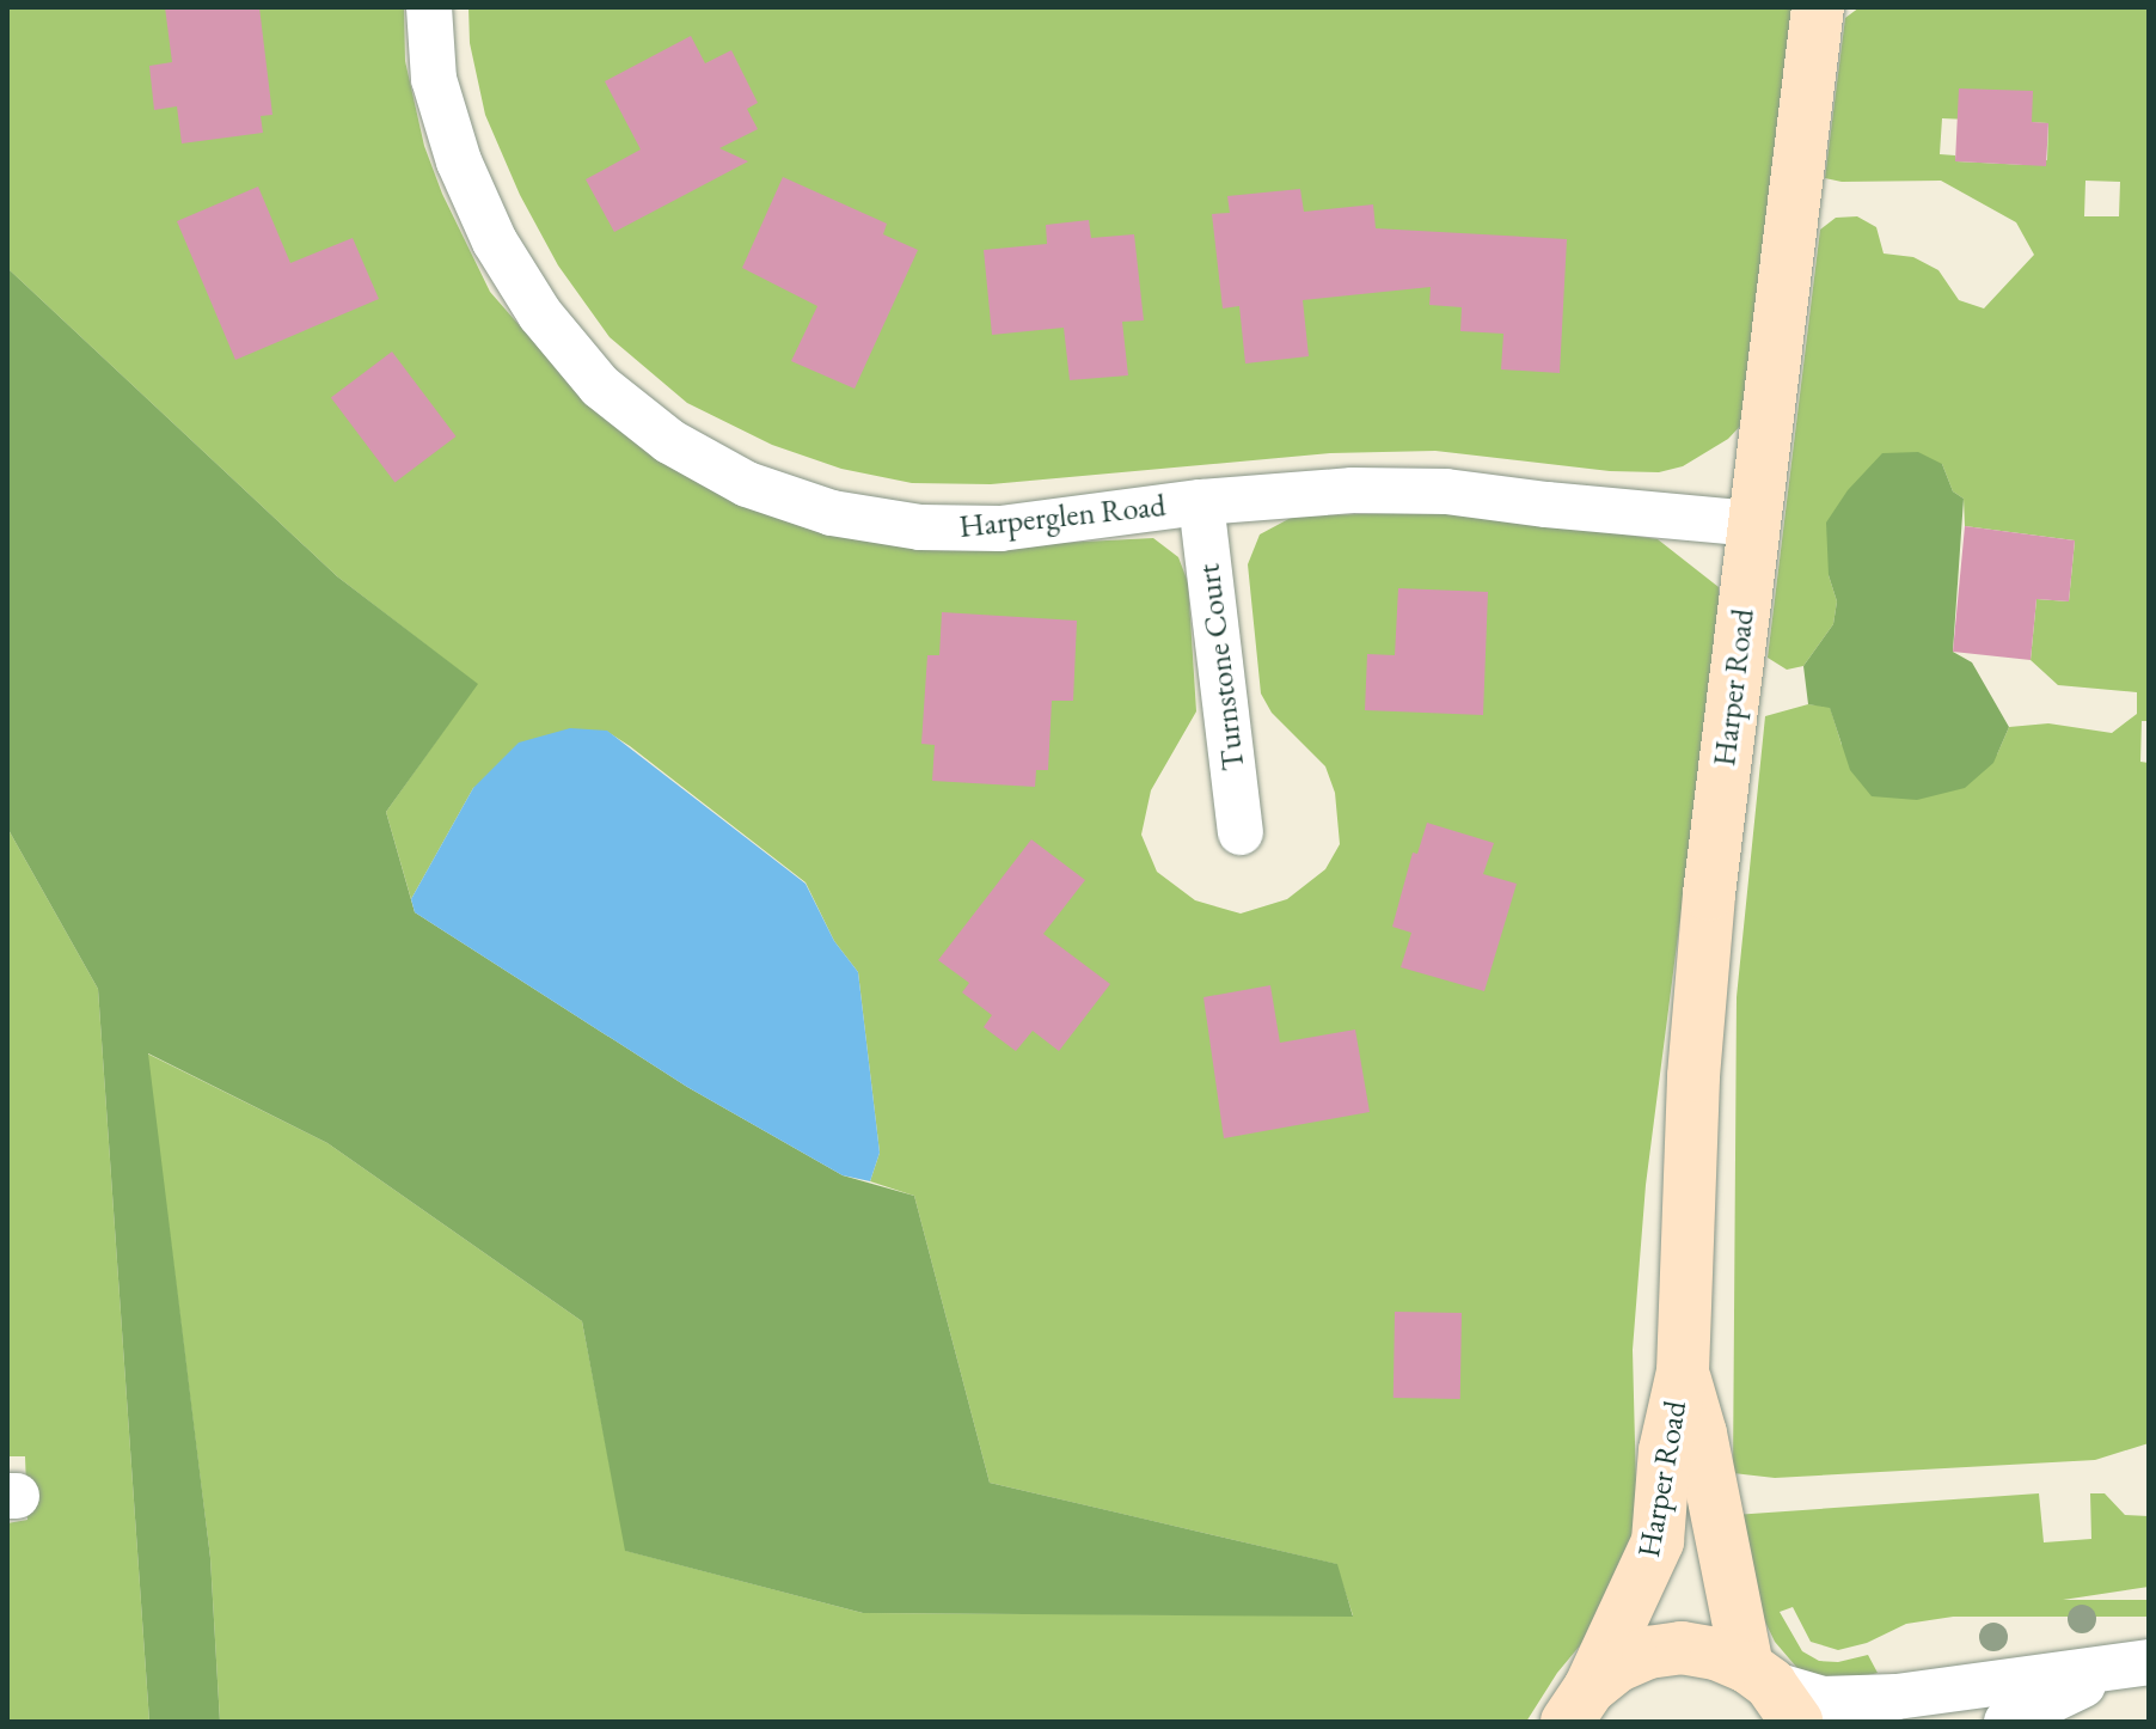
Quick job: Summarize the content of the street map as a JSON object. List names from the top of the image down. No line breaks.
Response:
{"streets":{"main road":["Harper Road"],"street":["Harperglen Road","Turnstone Court"]},"crossings":[["Harperglen Road","Turnstone Court"],["Harperglen Road","Harper Road"]]}
